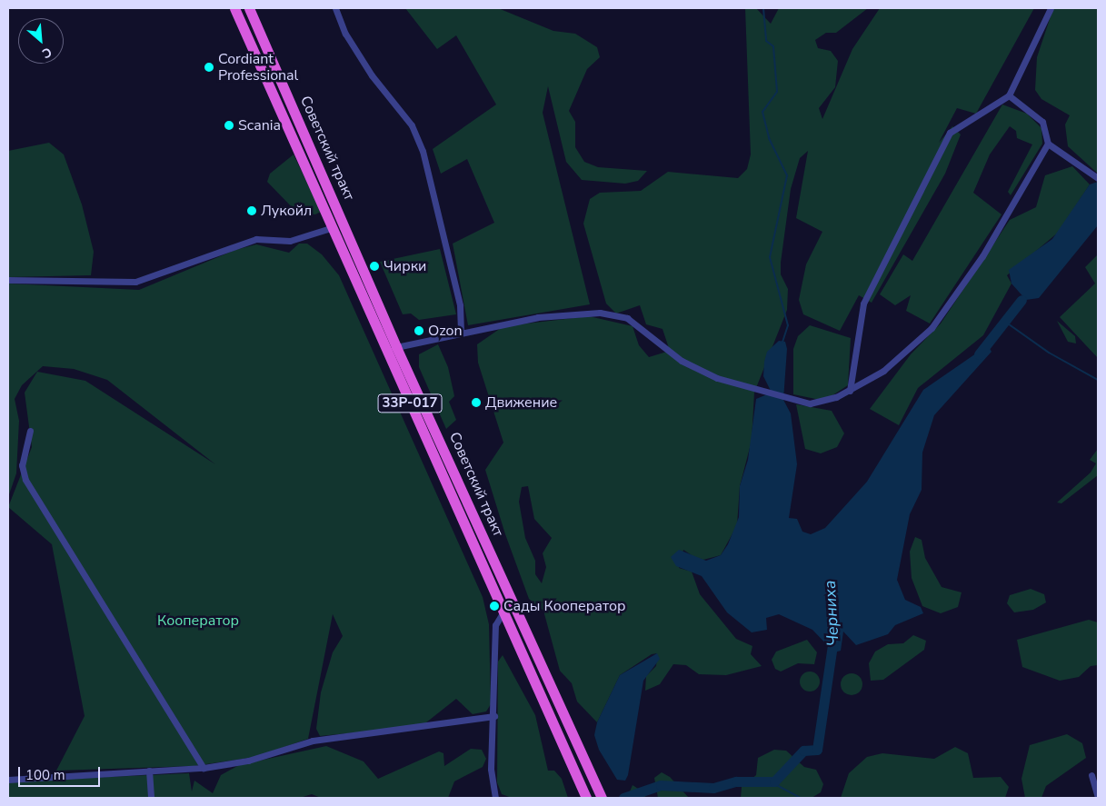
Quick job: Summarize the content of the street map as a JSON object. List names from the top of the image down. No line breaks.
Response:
{"streets":{"highway":["Советский тракт","33Р-017"]},"water":["Черниха"],"parks":["Кооператор"],"places":["Cordiant Professional","Scania","Лукойл","Чирки","Ozon","Движение","Сады Кооператор"],"scale_bar":"100 m","north":"bottom right"}
